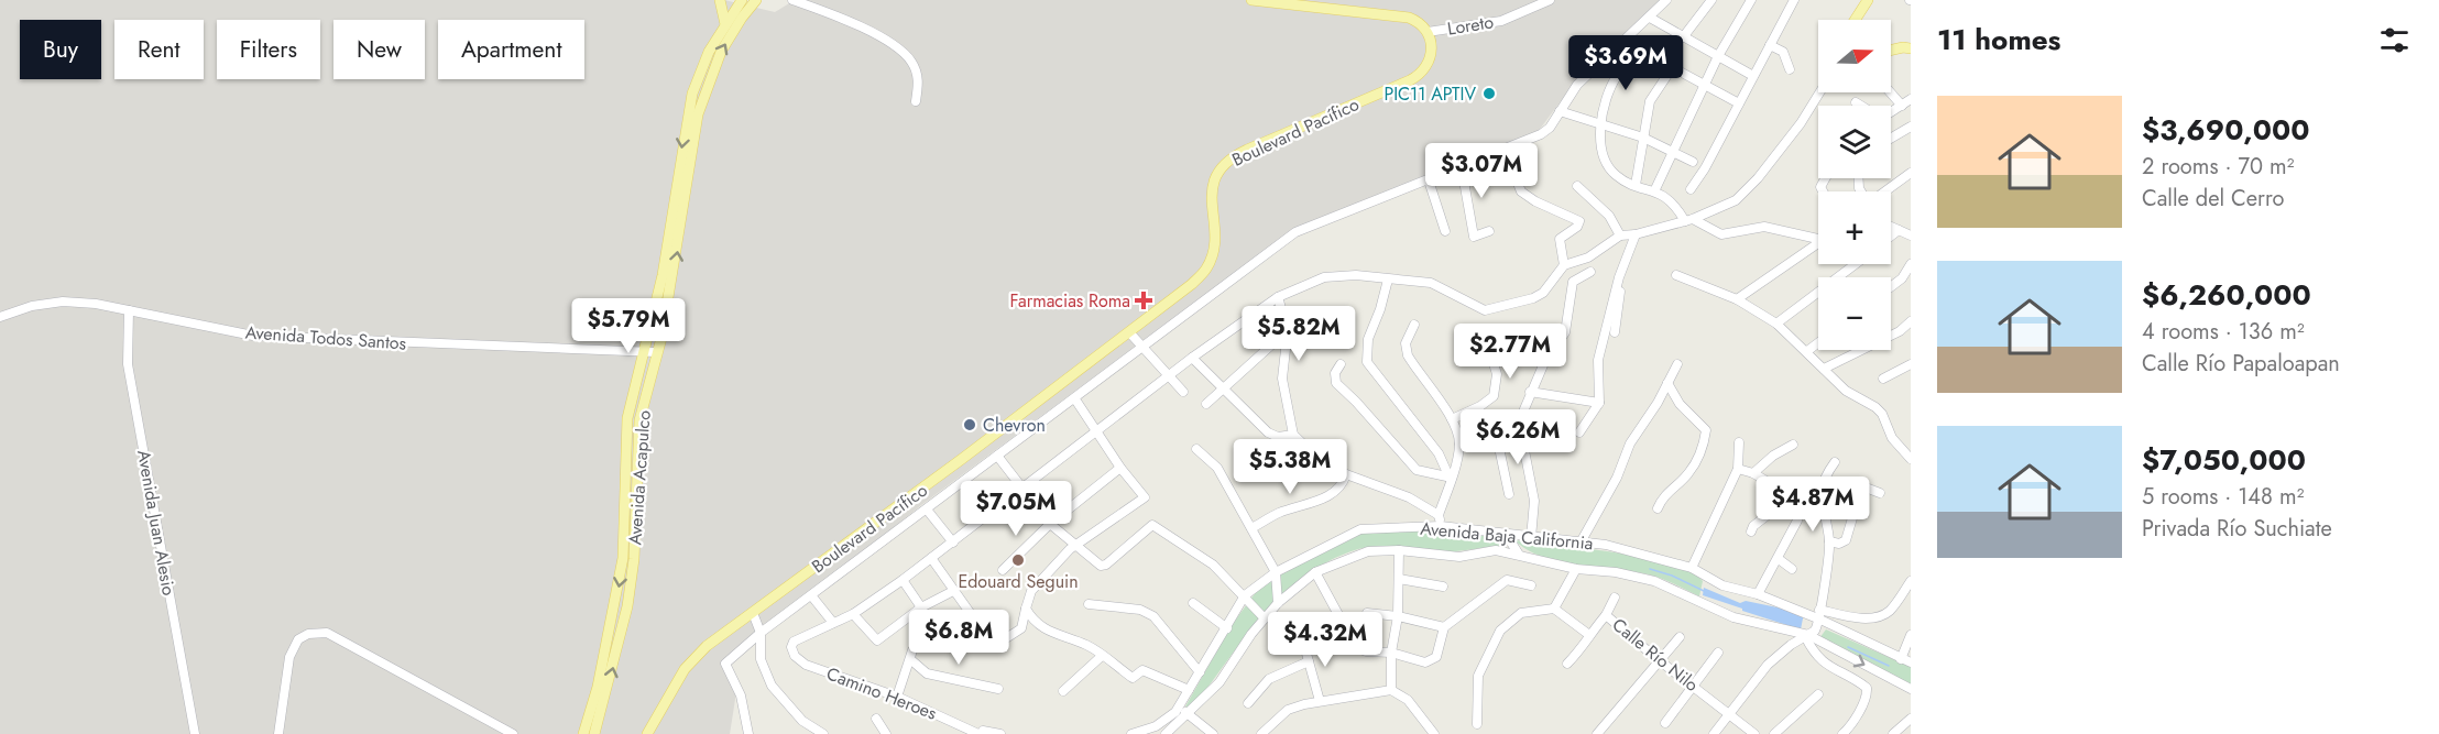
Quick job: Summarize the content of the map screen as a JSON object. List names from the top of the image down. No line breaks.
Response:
{"streets":{"main road":["Boulevard Pacífico","Avenida Acapulco"],"street":["Loreto","Avenida Todos Santos","Avenida Juan Alesio","Avenida Baja California","Calle Río Nilo","Camino Heroes"]},"crossings":[["Loreto","Boulevard Pacífico"],["Avenida Todos Santos","Avenida Acapulco"],["Avenida Todos Santos","Avenida Juan Alesio"]],"places":{"other":["PIC11 APTIV","Chevron","Edouard Seguin"],"health":["Farmacias Roma"]},"north":"right","page":{"heading":"11 homes","map_buttons":["+","−"],"chip":["Buy","Rent","Filters","New","Apartment"],"price":["$3.69M","$3.07M","$5.79M","$5.82M","$2.77M","$6.26M","$5.38M","$4.87M","$7.05M","$6.8M","$4.32M"],"list":[{"name":"$3,690,000","note":"2 rooms · 70 m² · Calle del Cerro"},{"name":"$6,260,000","note":"4 rooms · 136 m² · Calle Río Papaloapan"},{"name":"$7,050,000","note":"5 rooms · 148 m² · Privada Río Suchiate"}]}}
